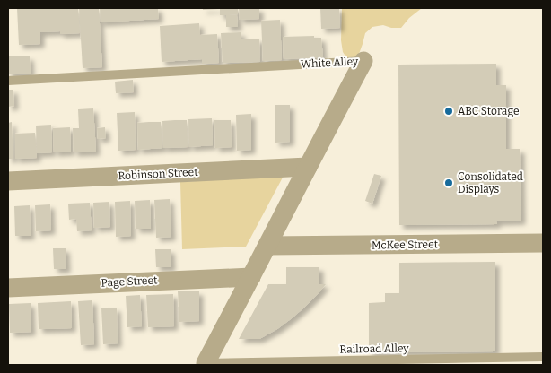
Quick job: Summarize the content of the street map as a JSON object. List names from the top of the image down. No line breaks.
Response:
{"streets":{"street":["White Alley","Robinson Street","McKee Street","Page Street"],"lane":["Railroad Alley"]},"crossings":[["White Alley","Robinson Street"],["White Alley","McKee Street"],["White Alley","Page Street"],["White Alley","Railroad Alley"]],"places":["ABC Storage","Consolidated Displays"]}
